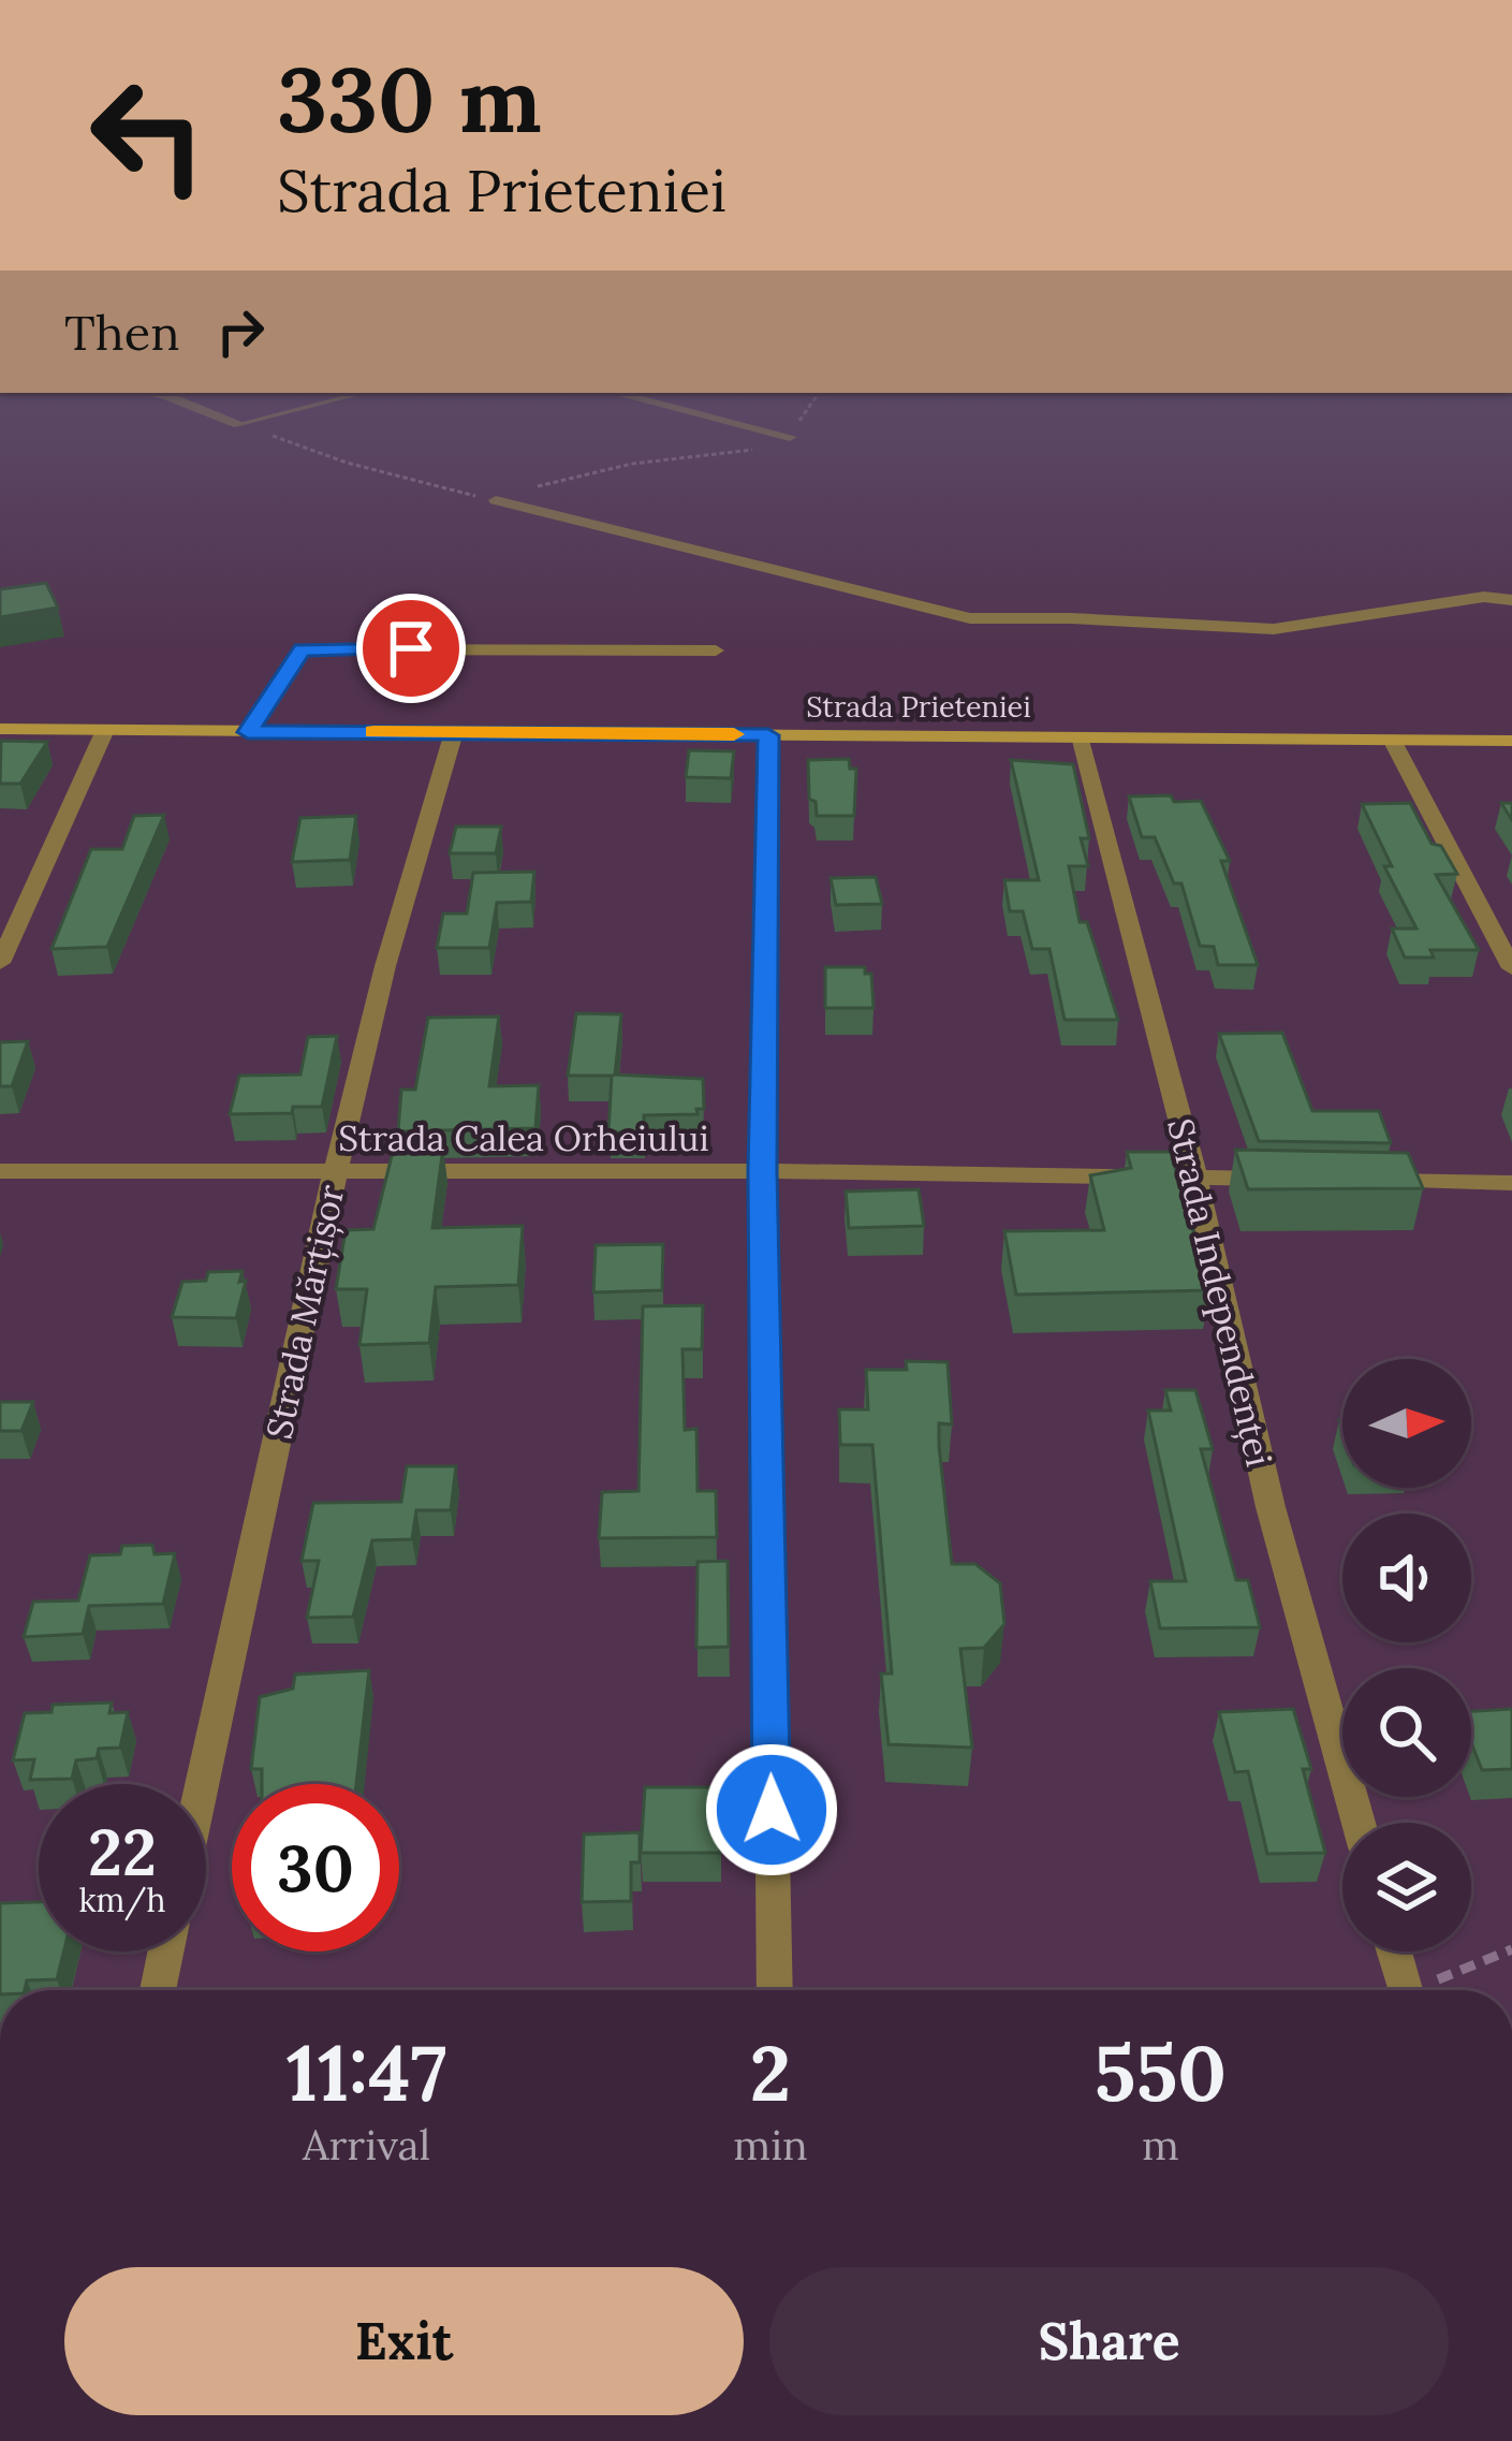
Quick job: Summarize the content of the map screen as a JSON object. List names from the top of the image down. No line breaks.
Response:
{"streets":{"street":["Strada Prieteniei","Strada Calea Orheiului","Strada Independenței","Strada Mărțișor"]},"crossings":[["Strada Prieteniei","Strada Independenței"],["Strada Prieteniei","Strada Mărțișor"],["Strada Calea Orheiului","Strada Independenței"],["Strada Calea Orheiului","Strada Mărțișor"]],"north":"right","page":{"turn":["330 m","Strada Prieteniei"],"then":"Then","speed":"22 km/h","limit":"30","eta":["11:47","Arrival","2","min","550","m"],"buttons":["Exit","Share"]}}
